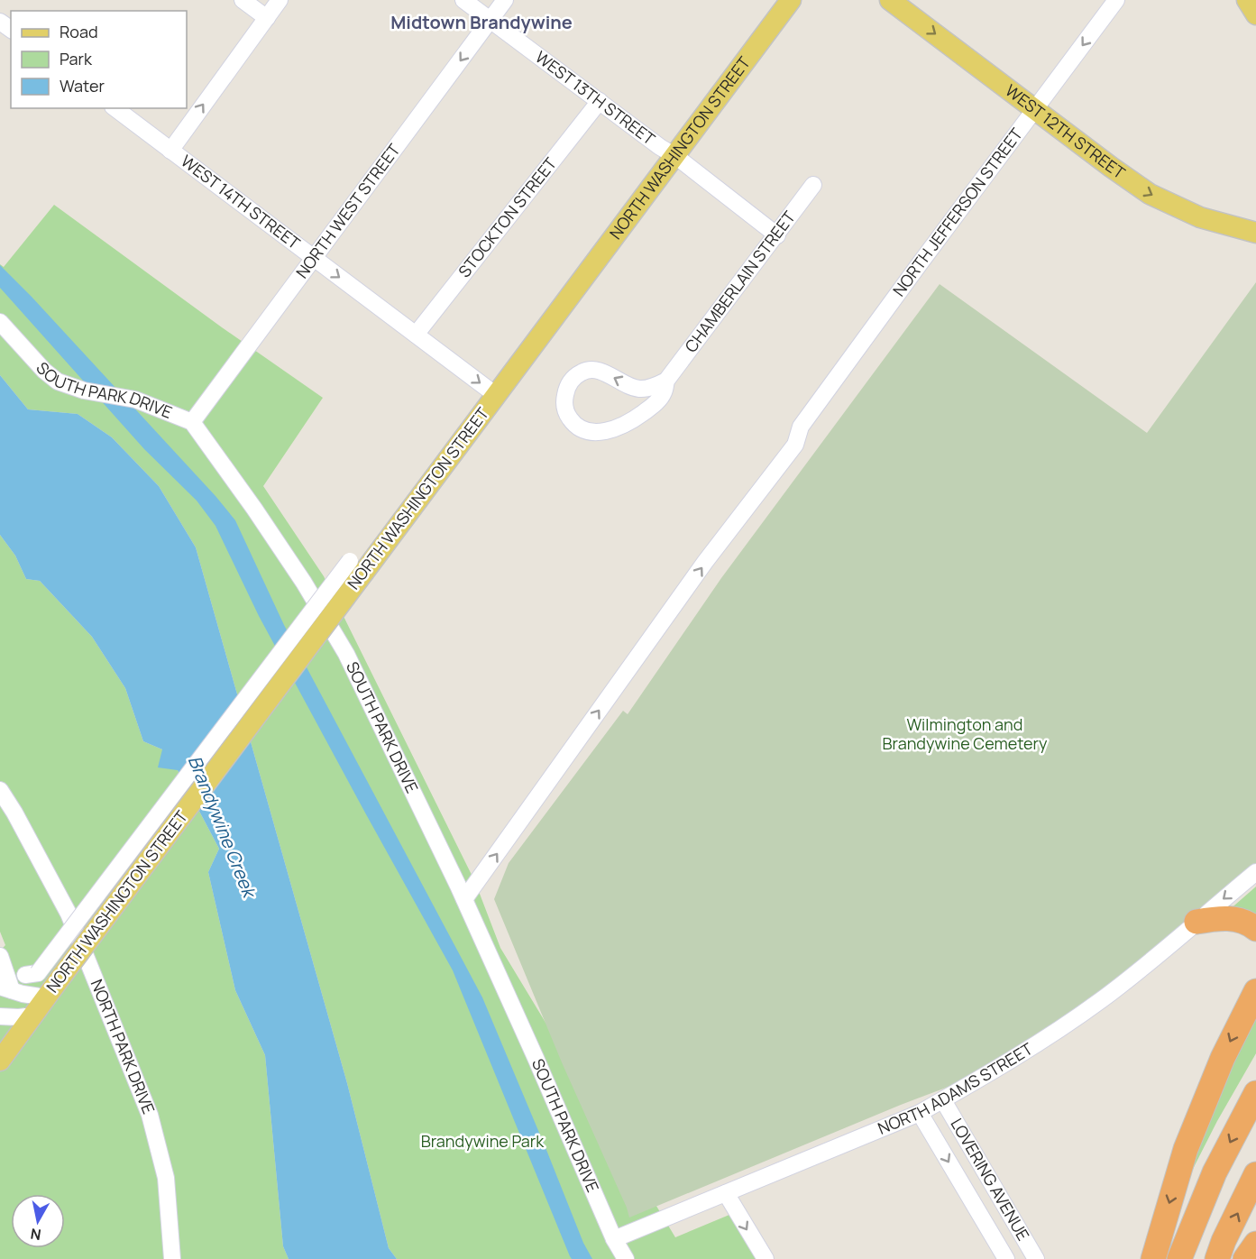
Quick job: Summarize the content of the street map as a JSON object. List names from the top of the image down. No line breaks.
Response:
{"streets":{"main road":["WEST 12TH STREET","NORTH WASHINGTON STREET"],"street":["WEST 13TH STREET","WEST 14TH STREET","NORTH WEST STREET","NORTH JEFFERSON STREET","STOCKTON STREET","CHAMBERLAIN STREET","SOUTH PARK DRIVE","NORTH PARK DRIVE","NORTH ADAMS STREET","LOVERING AVENUE"]},"crossings":[["WEST 13TH STREET","NORTH WASHINGTON STREET"],["WEST 13TH STREET","NORTH WEST STREET"],["WEST 13TH STREET","STOCKTON STREET"],["WEST 13TH STREET","CHAMBERLAIN STREET"],["WEST 12TH STREET","NORTH JEFFERSON STREET"],["NORTH WASHINGTON STREET","WEST 14TH STREET"],["WEST 14TH STREET","NORTH WEST STREET"],["WEST 14TH STREET","STOCKTON STREET"],["NORTH WEST STREET","SOUTH PARK DRIVE"],["NORTH JEFFERSON STREET","SOUTH PARK DRIVE"],["SOUTH PARK DRIVE","NORTH ADAMS STREET"],["NORTH ADAMS STREET","LOVERING AVENUE"]],"one_way":["WEST 12TH STREET","WEST 14TH STREET","NORTH WEST STREET"],"districts":["Midtown Brandywine"],"water":["Brandywine Creek"],"parks":["Wilmington and Brandywine Cemetery","Brandywine Park"],"legend":["Road","Park","Water"],"north":"bottom"}
